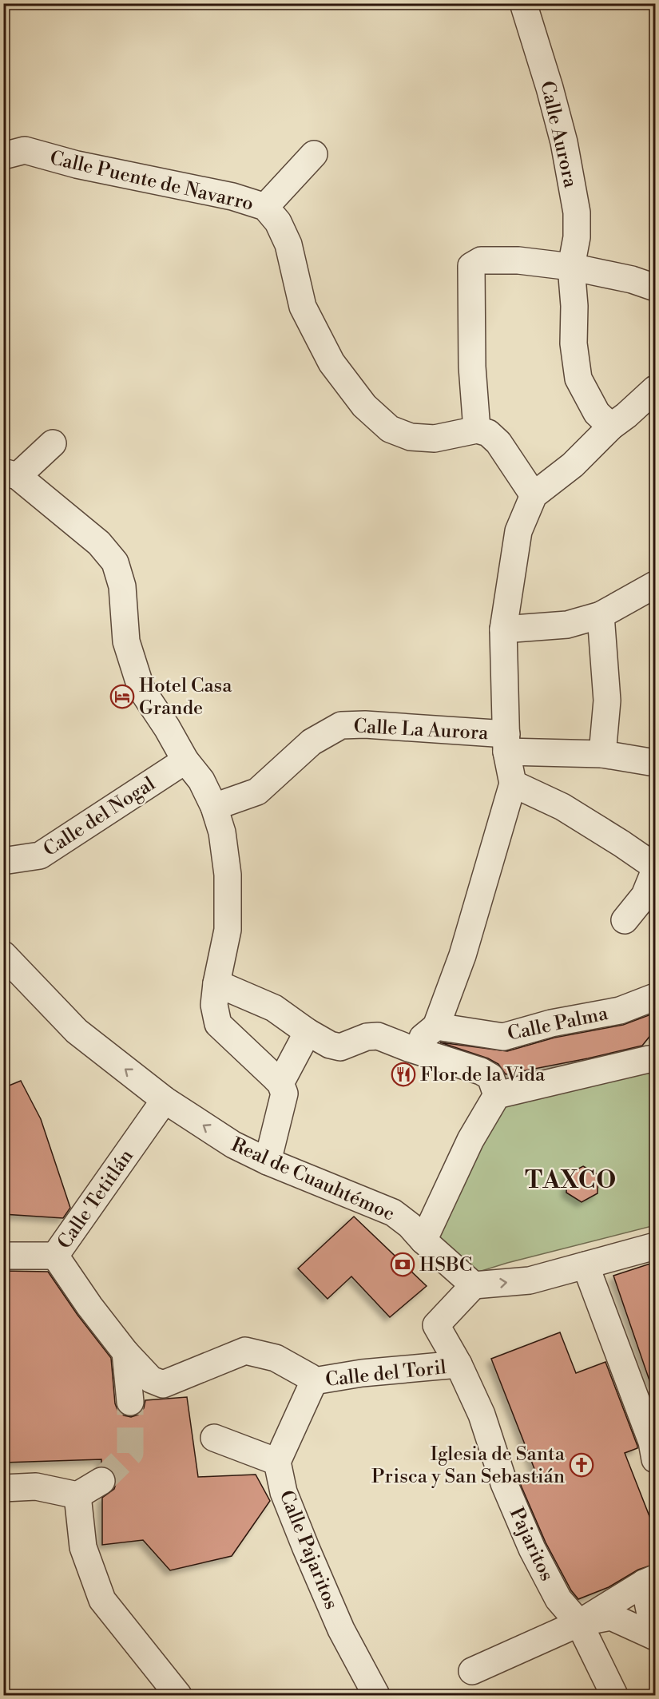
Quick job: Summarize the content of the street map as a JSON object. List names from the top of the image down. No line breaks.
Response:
{"streets":{"street":["Calle Aurora","Calle Puente de Navarro","Calle La Aurora","Calle del Nogal","Calle Palma","Real de Cuauhtémoc","Calle Tetitlán","Calle del Toril","Pajaritos","Calle Pajaritos"]},"crossings":[["Real de Cuauhtémoc","Calle Tetitlán"],["Real de Cuauhtémoc","Pajaritos"],["Calle del Toril","Pajaritos"],["Calle del Toril","Calle Pajaritos"]],"districts":["TAXCO"],"places":{"hotel":["Hotel Casa Grande"],"restaurant":["Flor de la Vida"],"bank":["HSBC"],"church":["Iglesia de Santa Prisca y San Sebastián"]}}
